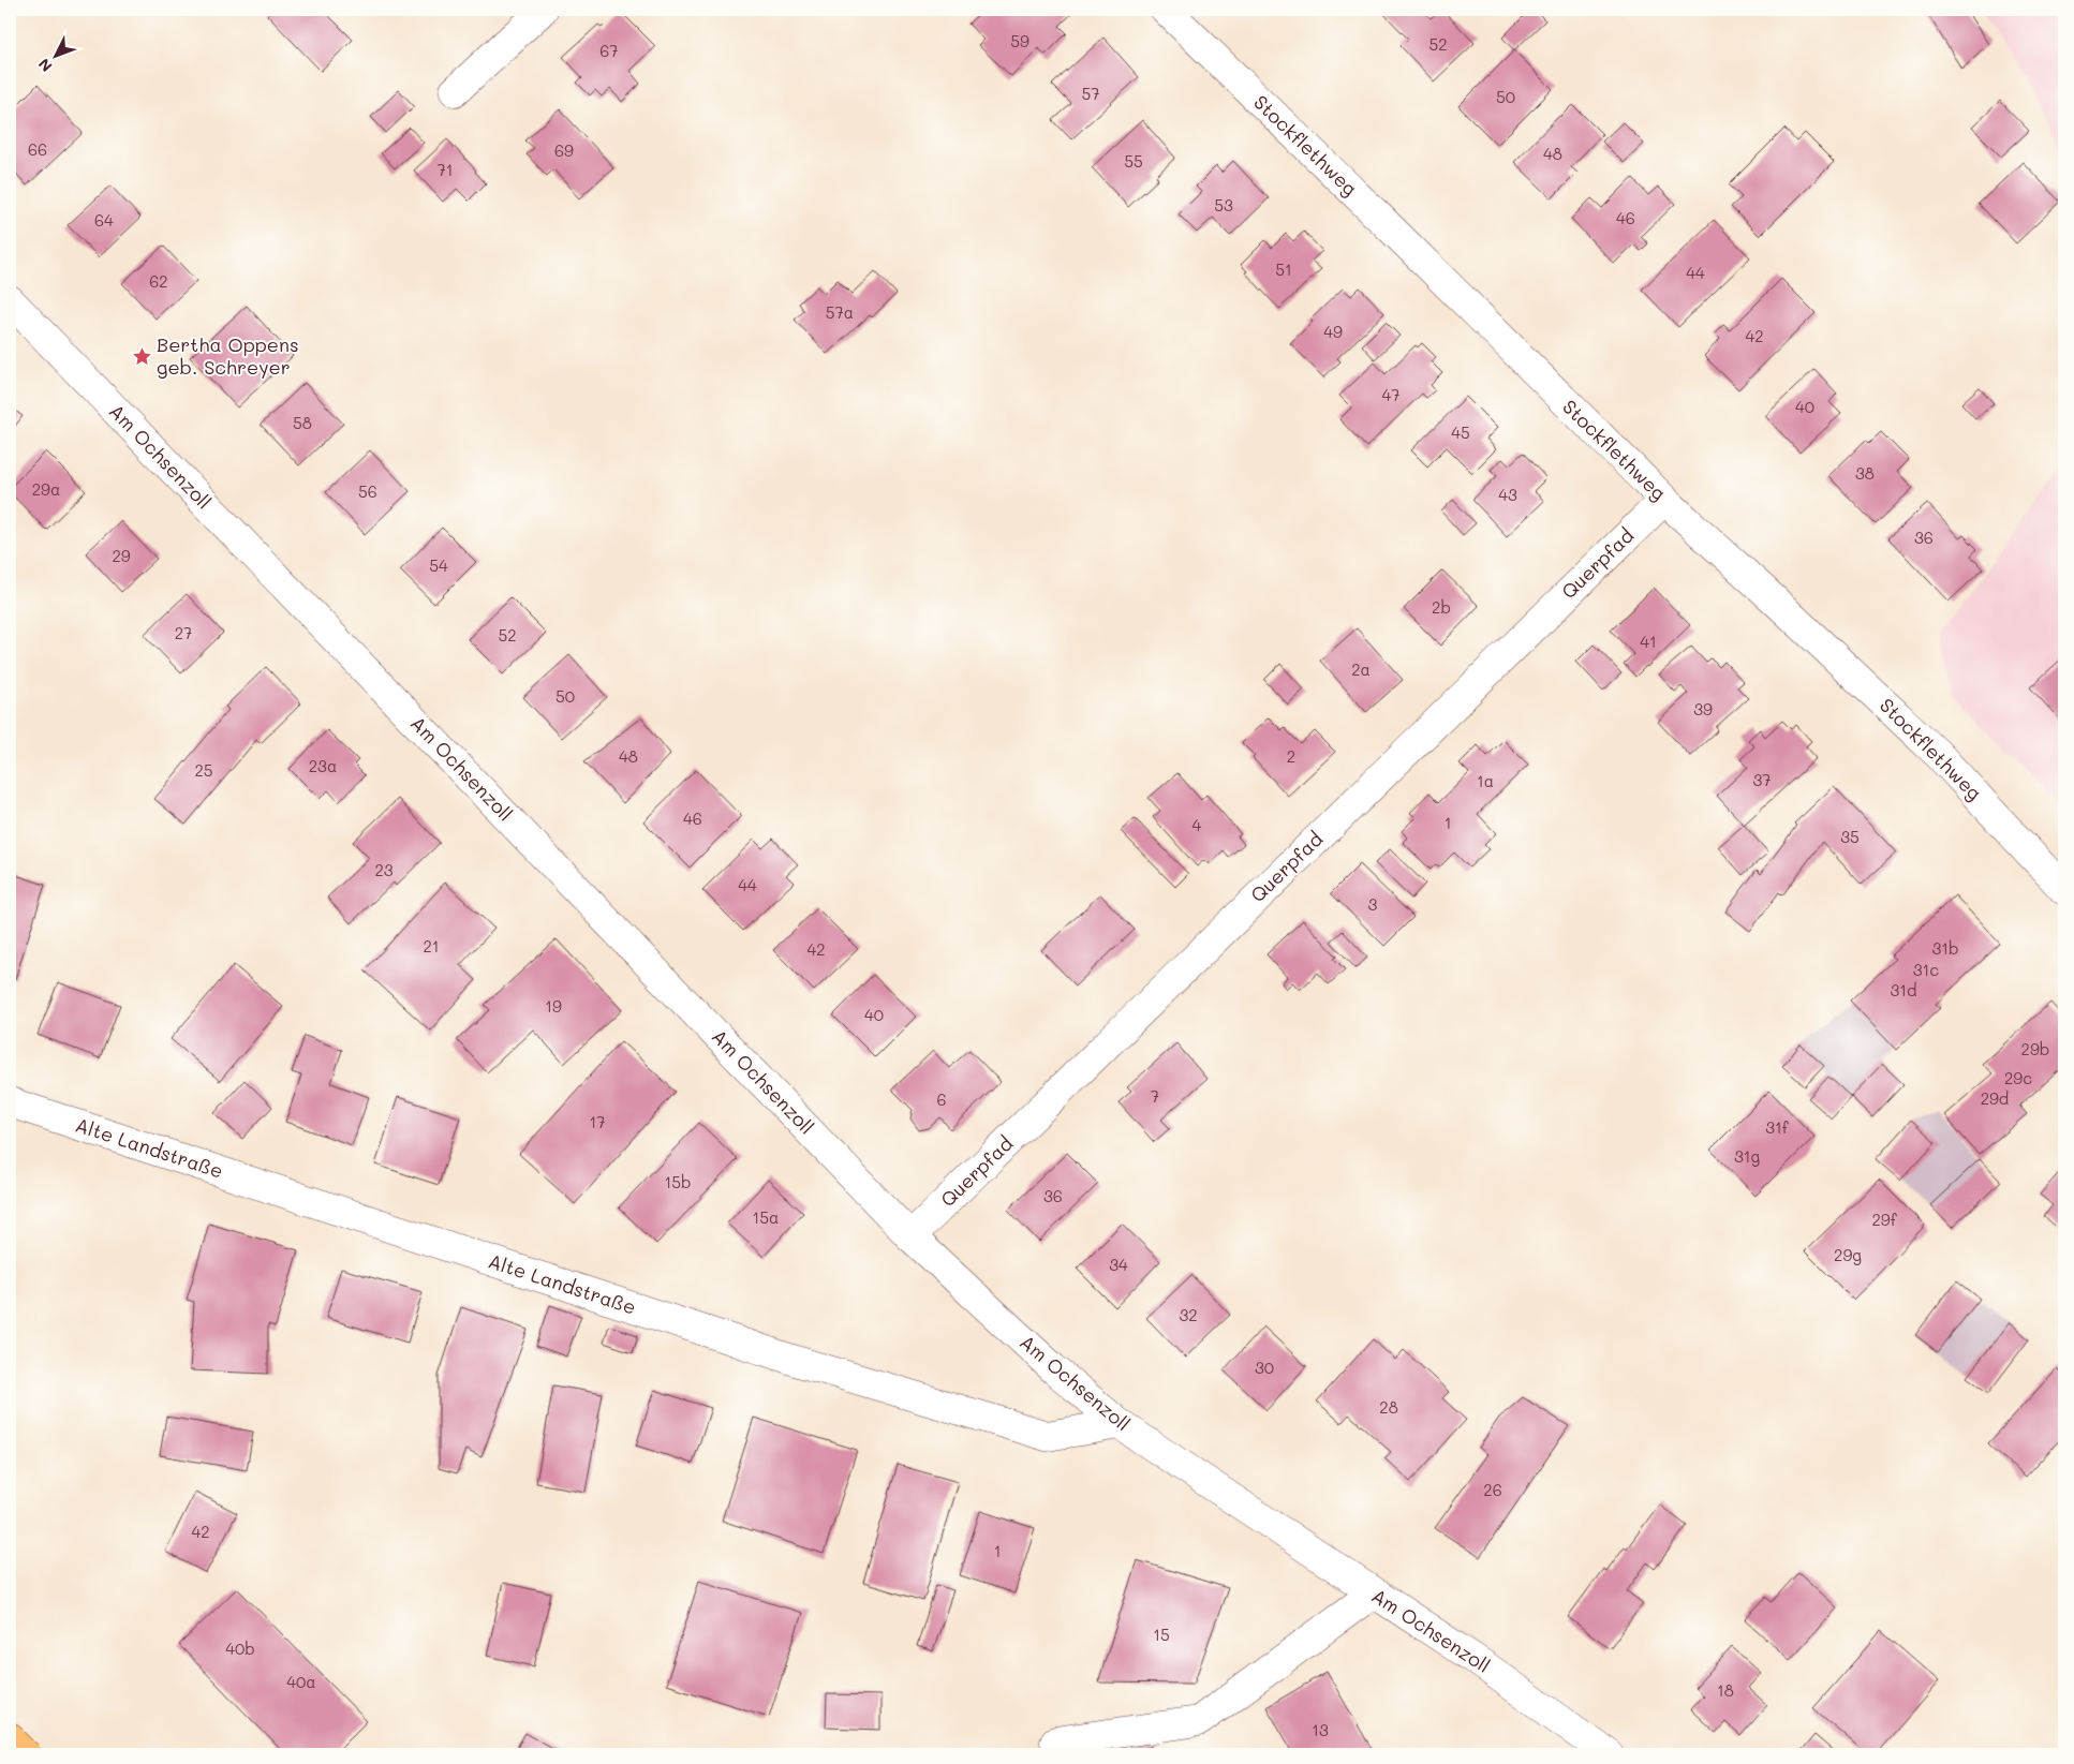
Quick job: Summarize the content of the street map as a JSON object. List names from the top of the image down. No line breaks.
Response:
{"streets":{"street":["Stockflethweg","Am Ochsenzoll","Querpfad","Alte Landstraße"]},"crossings":[["Stockflethweg","Querpfad"],["Am Ochsenzoll","Querpfad"],["Am Ochsenzoll","Alte Landstraße"]],"places":{"place":["Bertha Oppens geb. Schreyer"]},"house_numbers":["59","52","67","57","50","66","69","48","55","71","53","46","64","51","44","62","57a","49","42","47","40","58","45","38","29a","56","43","36","29","54","2b","27","52","41","2a","50","39","48","2","23a","25","37","1a","46","1","4","35","23","44","3","21","31b","42","31c","31d","19","40","29b","29c","7","29d","6","17","31f","31g","15b","36","15a","29f","29g","34","32","30","28","26","42","1","15","40b","40a","18","13"],"north":"bottom left"}
